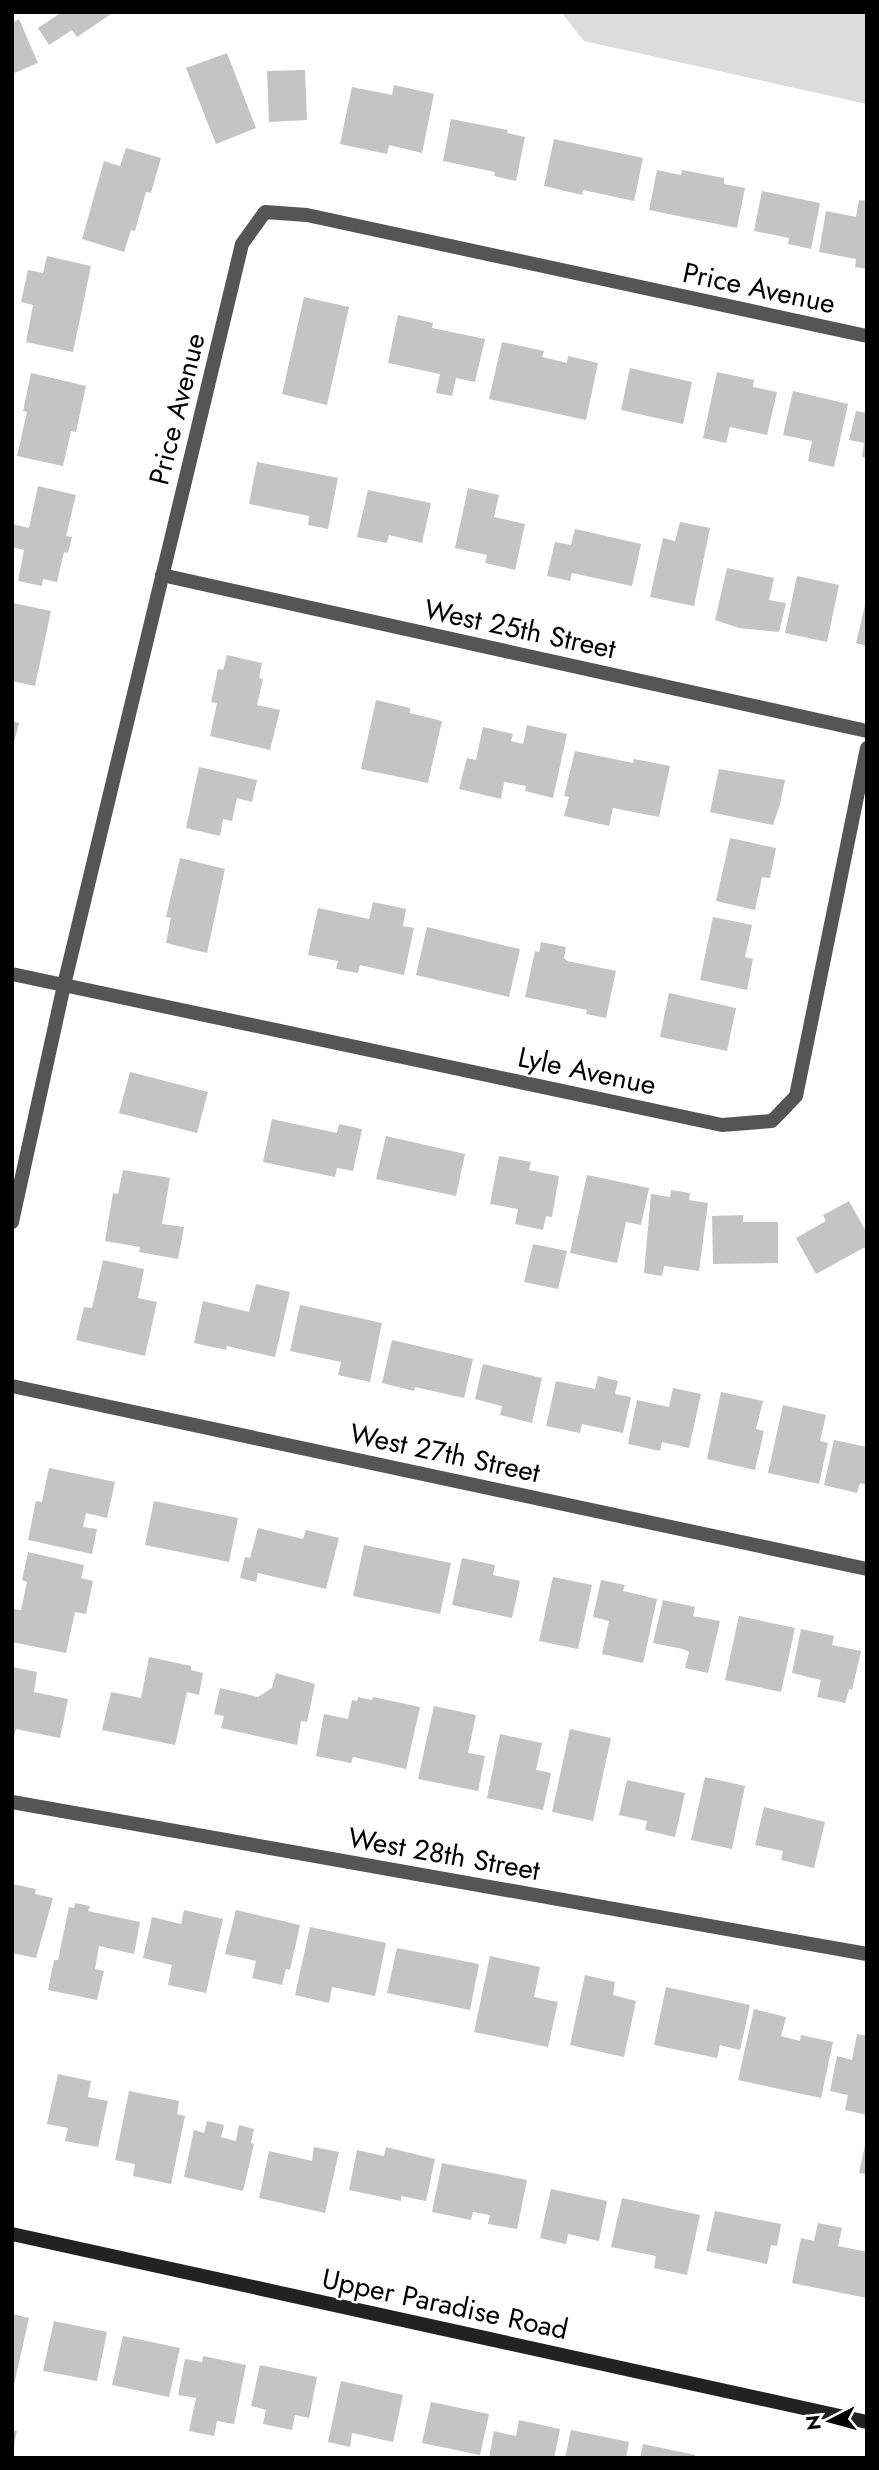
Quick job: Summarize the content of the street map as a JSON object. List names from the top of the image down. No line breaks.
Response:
{"streets":{"street":["Price Avenue","West 25th Street","Lyle Avenue","West 27th Street","West 28th Street","Upper Paradise Road"]},"crossings":[["Price Avenue","West 25th Street"],["Price Avenue","Lyle Avenue"]],"north":"left"}
